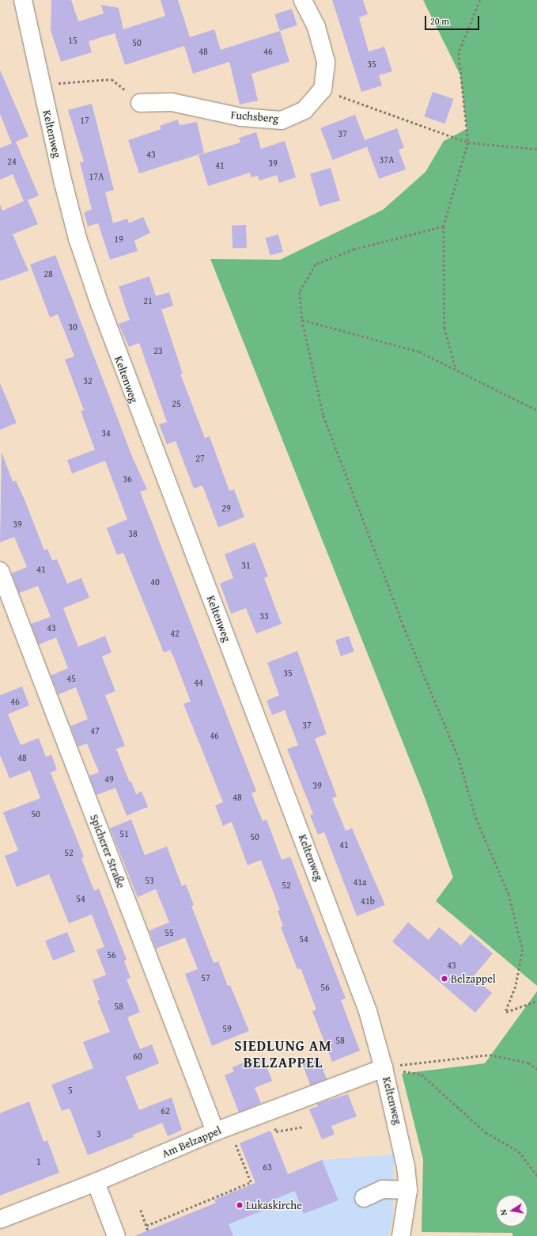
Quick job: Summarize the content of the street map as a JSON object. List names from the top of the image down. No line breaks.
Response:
{"streets":{"street":["Fuchsberg","Keltenweg","Spicherer Straße","Am Belzappel"]},"crossings":[["Keltenweg","Am Belzappel"],["Spicherer Straße","Am Belzappel"]],"districts":["SIEDLUNG AM BELZAPPEL"],"places":["Belzappel","Lukaskirche"],"house_numbers":["15","50","48","46","35","17","37","43","37A","24","39","41","17A","19","28","21","30","23","32","25","34","27","36","29","39","38","31","41","40","33","43","42","35","45","44","46","37","47","46","48","49","39","48","50","51","50","41","52","53","41a","52","54","41b","55","54","56","43","57","56","58","59","58","60","5","62","3","1","63"],"scale_bar":"20 m","north":"left"}
